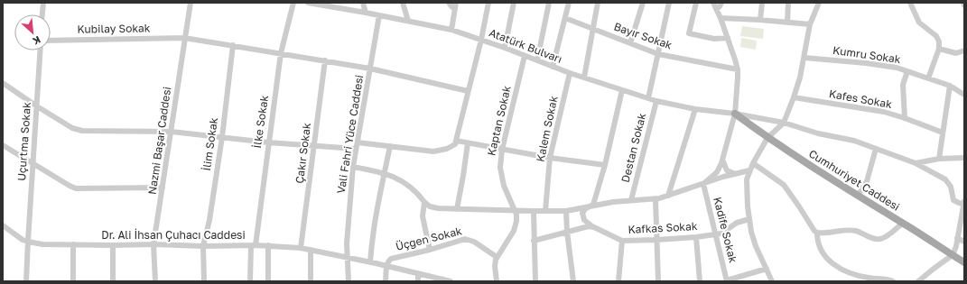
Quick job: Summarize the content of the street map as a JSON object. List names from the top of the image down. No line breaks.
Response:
{"streets":{"main road":["Cumhuriyet Caddesi"],"street":["Kubilay Sokak","Bayır Sokak","Atatürk Bulvarı","Kumru Sokak","Kafes Sokak","Kaptan Sokak","İlke Sokak","Kalem Sokak","Vali Fahri Yüce Caddesi","Nazmi Başar Caddesi","Uçurtma Sokak","İlim Sokak","Destan Sokak","Çakır Sokak","Kafkas Sokak","Kadife Sokak","Dr. Ali İhsan Çuhacı Caddesi","Üçgen Sokak"]},"crossings":[["Kubilay Sokak","İlke Sokak"],["Kubilay Sokak","Vali Fahri Yüce Caddesi"],["Kubilay Sokak","Nazmi Başar Caddesi"],["Kubilay Sokak","İlim Sokak"],["Kubilay Sokak","Çakır Sokak"],["Atatürk Bulvarı","Kaptan Sokak"],["Atatürk Bulvarı","Kalem Sokak"],["Atatürk Bulvarı","Vali Fahri Yüce Caddesi"],["Atatürk Bulvarı","Destan Sokak"],["Atatürk Bulvarı","Cumhuriyet Caddesi"],["İlke Sokak","Dr. Ali İhsan Çuhacı Caddesi"],["Vali Fahri Yüce Caddesi","Dr. Ali İhsan Çuhacı Caddesi"],["Nazmi Başar Caddesi","Dr. Ali İhsan Çuhacı Caddesi"],["Uçurtma Sokak","Dr. Ali İhsan Çuhacı Caddesi"],["İlim Sokak","Dr. Ali İhsan Çuhacı Caddesi"],["Çakır Sokak","Dr. Ali İhsan Çuhacı Caddesi"],["Kafkas Sokak","Kadife Sokak"],["Dr. Ali İhsan Çuhacı Caddesi","Üçgen Sokak"]],"north":"bottom right"}
